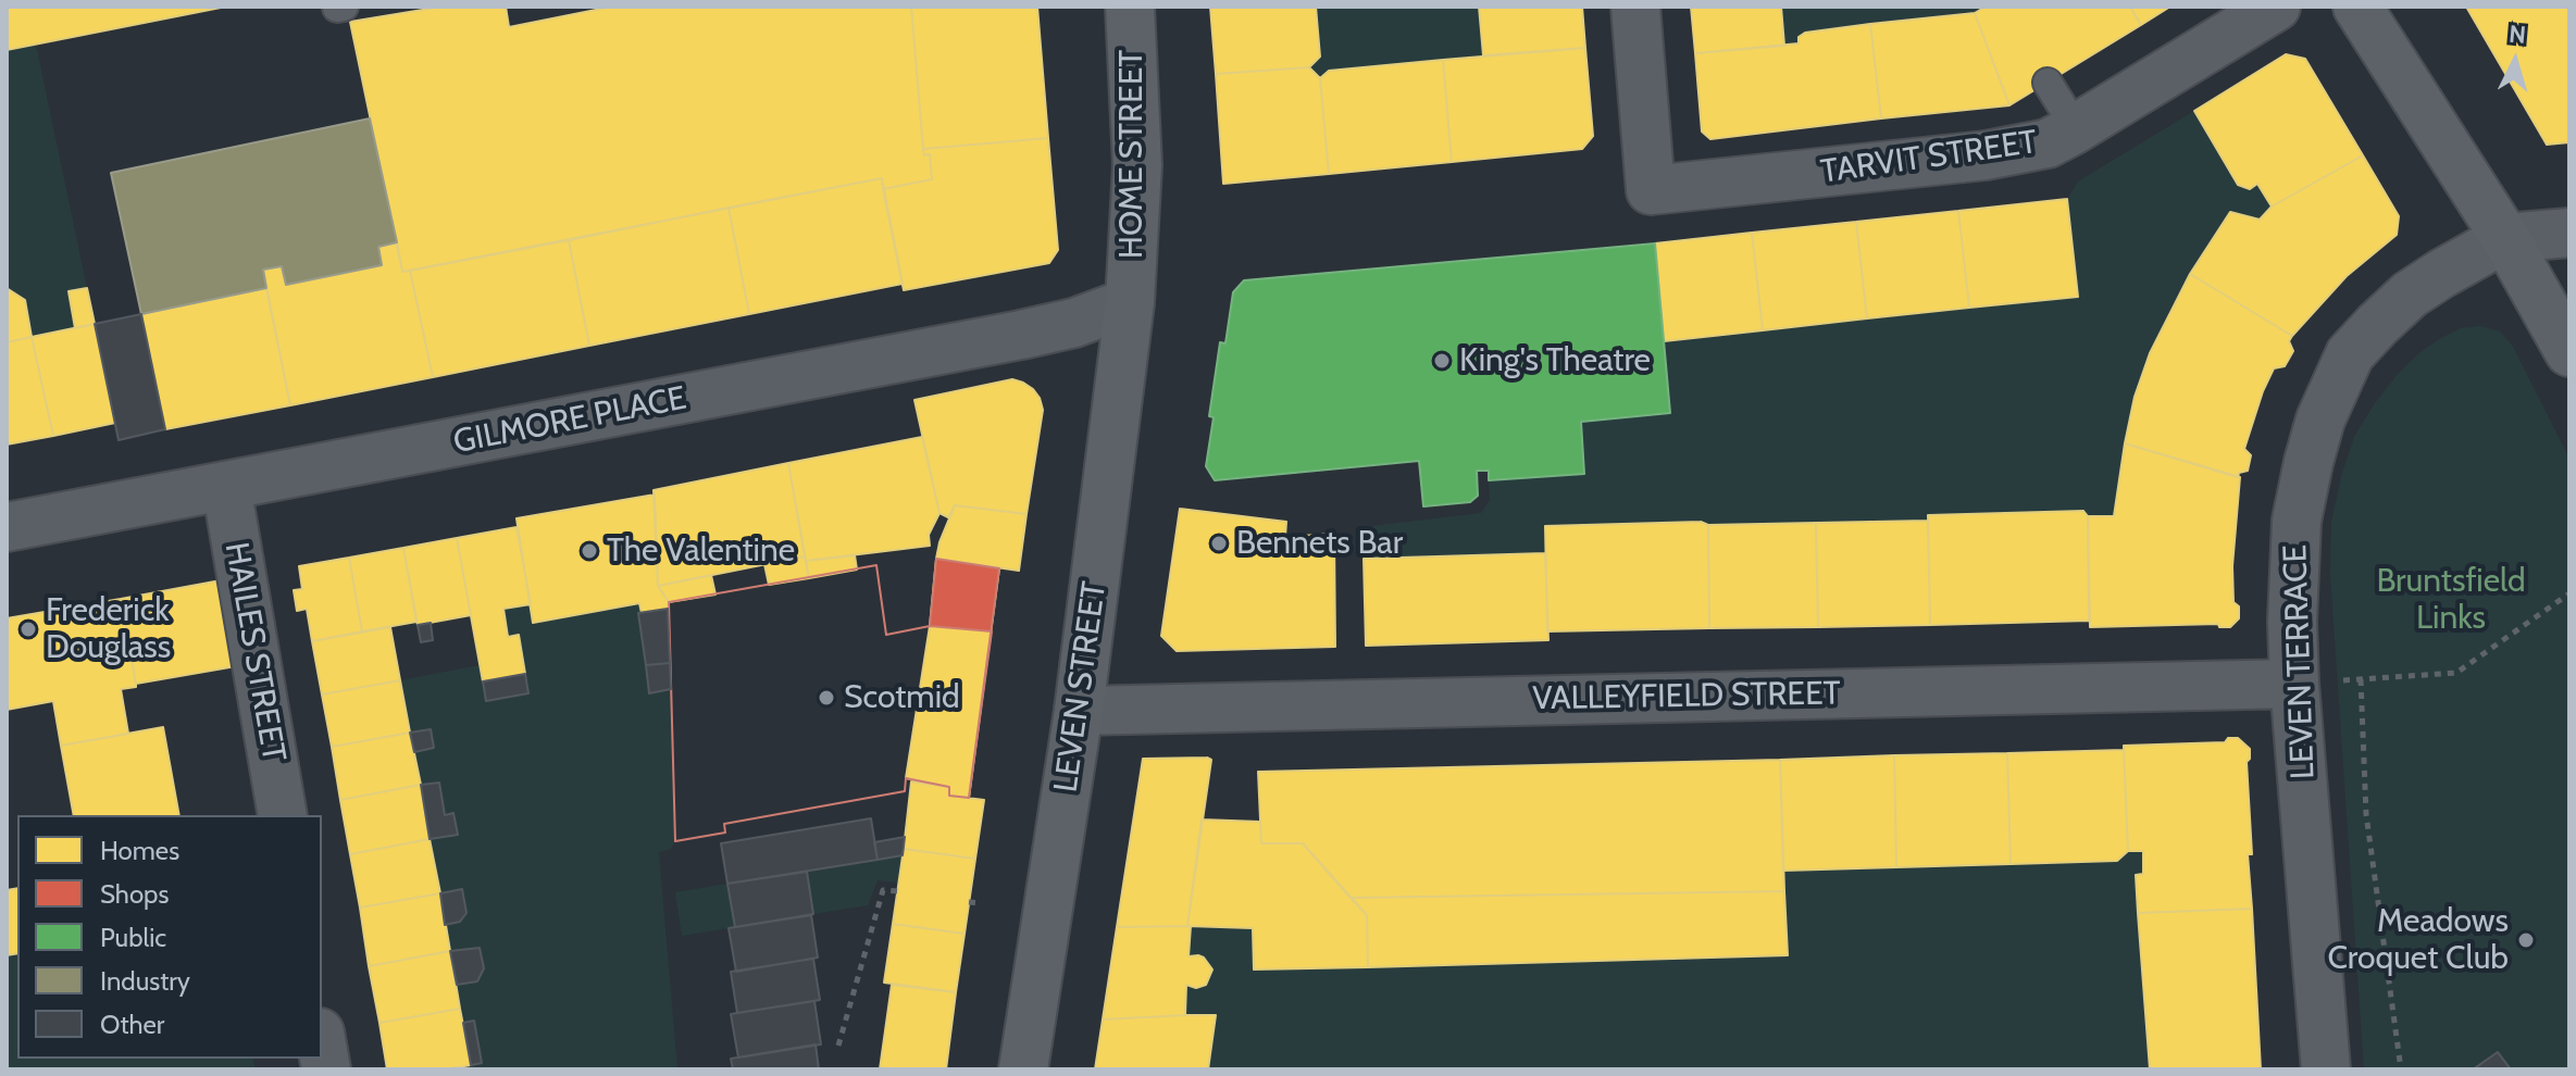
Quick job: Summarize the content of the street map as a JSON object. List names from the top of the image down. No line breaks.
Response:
{"streets":{"main road":["HOME STREET","LEVEN STREET"],"street":["TARVIT STREET","GILMORE PLACE","HAILES STREET","LEVEN TERRACE","VALLEYFIELD STREET"]},"crossings":[["HOME STREET","GILMORE PLACE"],["HOME STREET","LEVEN STREET"],["GILMORE PLACE","HAILES STREET"],["GILMORE PLACE","LEVEN STREET"],["LEVEN TERRACE","VALLEYFIELD STREET"],["LEVEN STREET","VALLEYFIELD STREET"]],"parks":["Bruntsfield Links"],"places":["King's Theatre","Bennets Bar","The Valentine","Frederick Douglass","Scotmid","Meadows Croquet Club"],"legend":["Homes","Shops","Public","Industry","Other"],"north":"top"}
